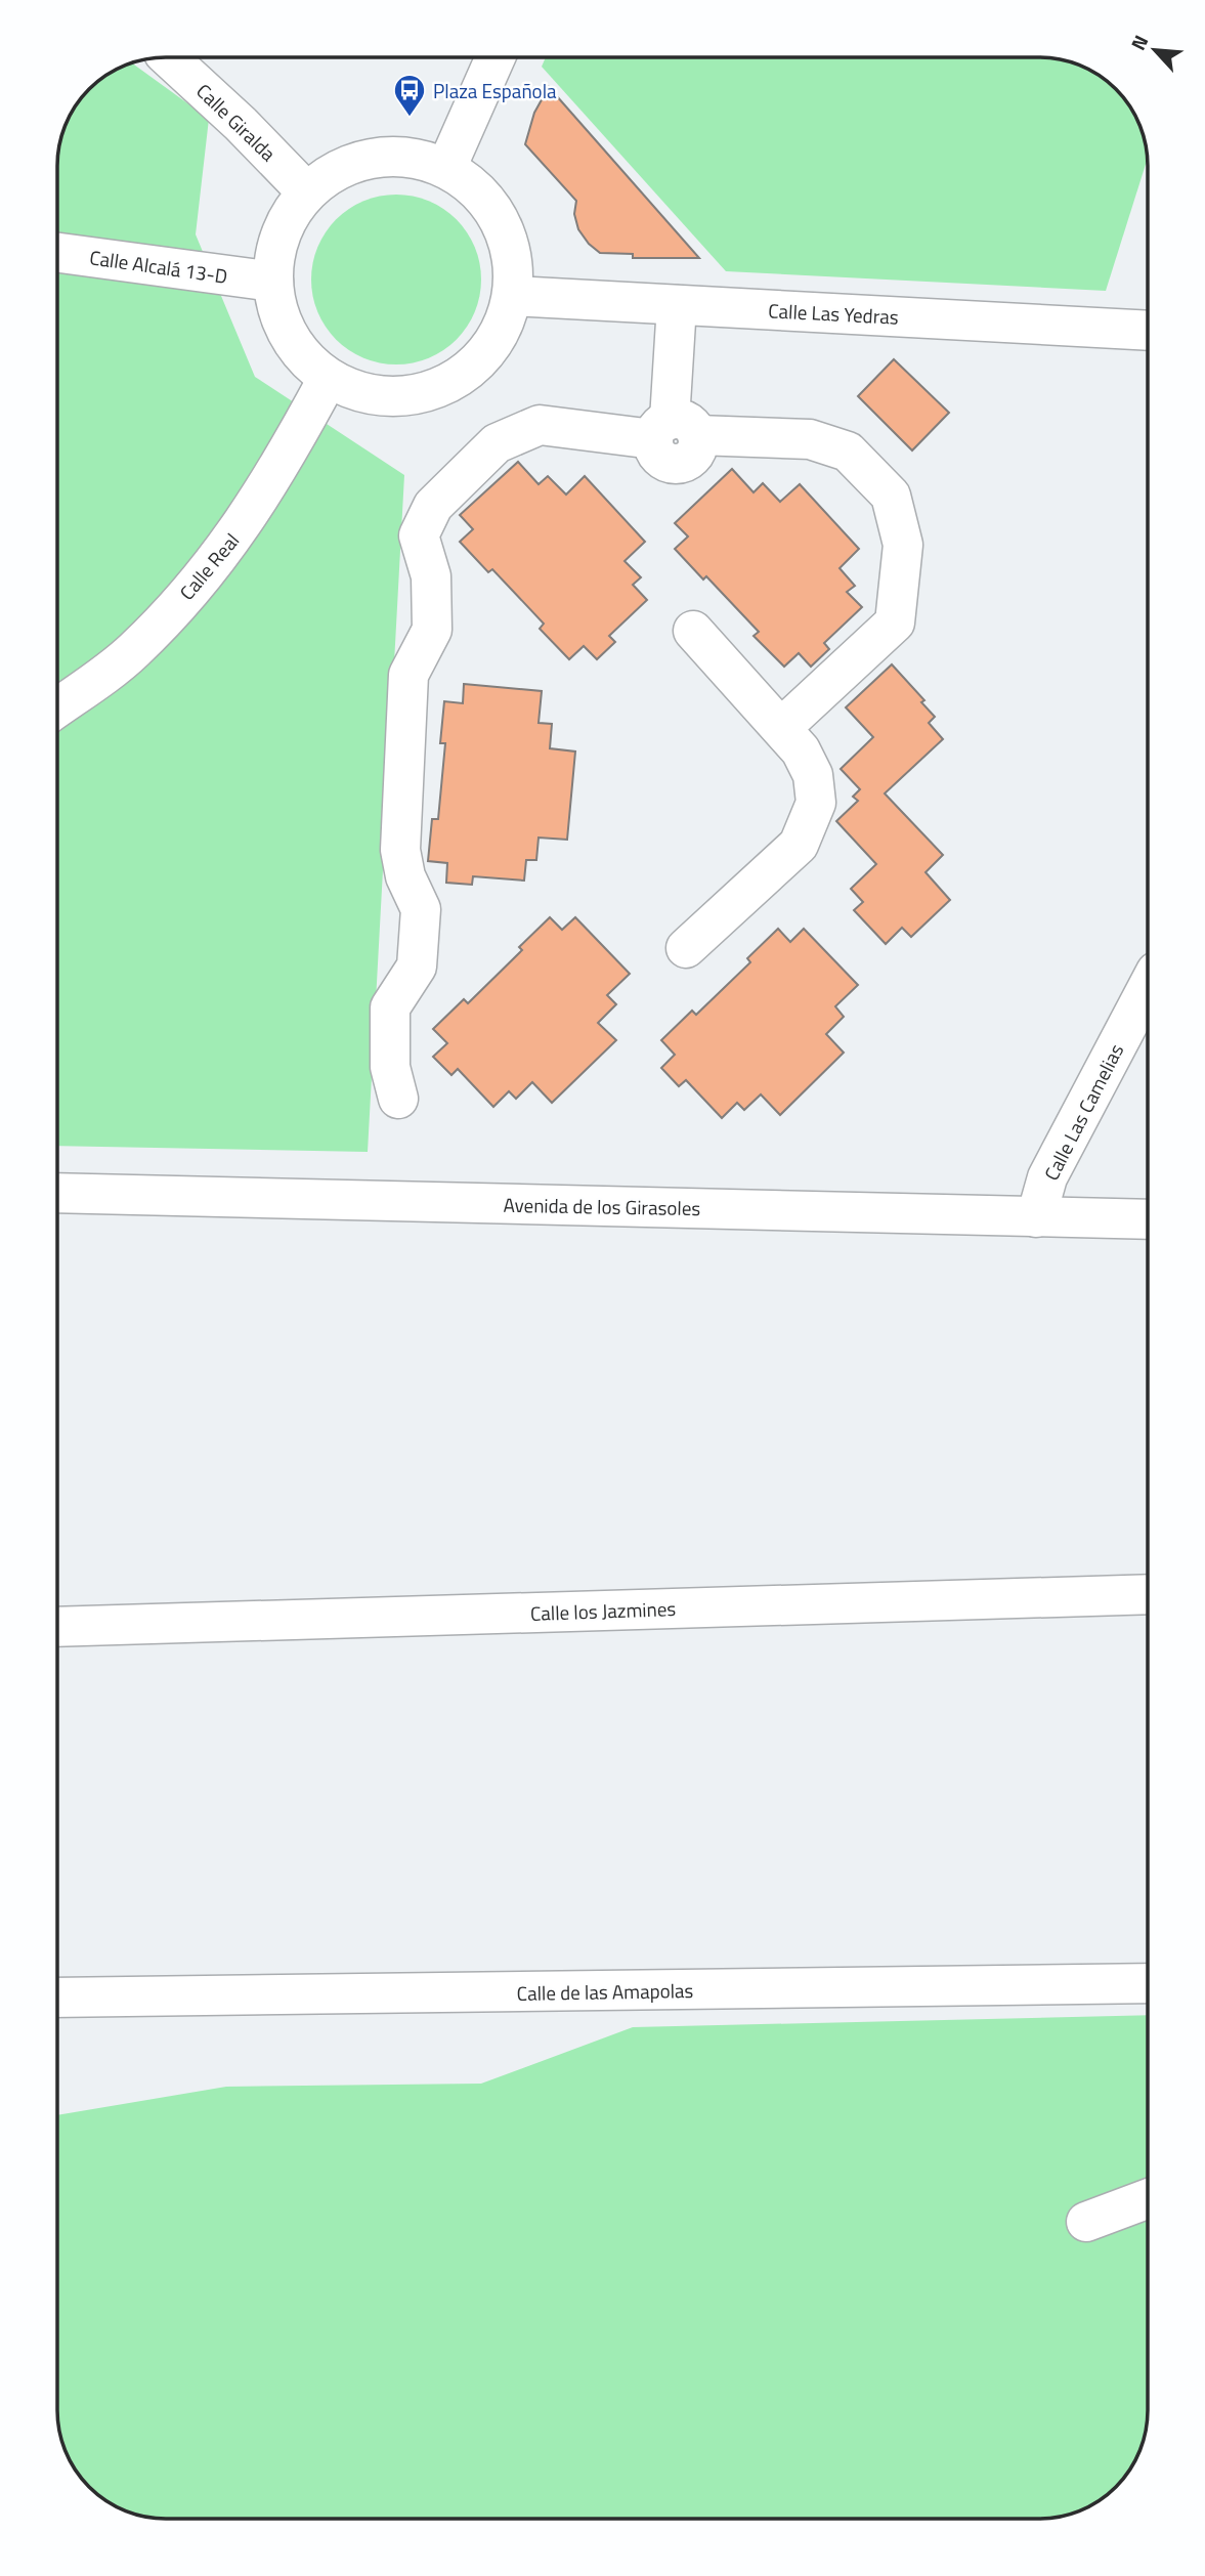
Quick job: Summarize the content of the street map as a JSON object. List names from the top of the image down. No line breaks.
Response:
{"streets":{"street":["Calle Giralda","Calle Alcalá 13-D","Calle Las Yedras","Calle Real","Calle Las Camelias","Avenida de los Girasoles","Calle los Jazmines","Calle de las Amapolas"]},"crossings":[["Calle Giralda","Calle Alcalá 13-D"],["Calle Giralda","Calle Las Yedras"],["Calle Giralda","Calle Real"],["Calle Alcalá 13-D","Calle Las Yedras"],["Calle Alcalá 13-D","Calle Real"],["Calle Las Yedras","Calle Real"],["Calle Las Camelias","Avenida de los Girasoles"]],"places":{"bus stop":["Plaza Española"]},"north":"top left"}
